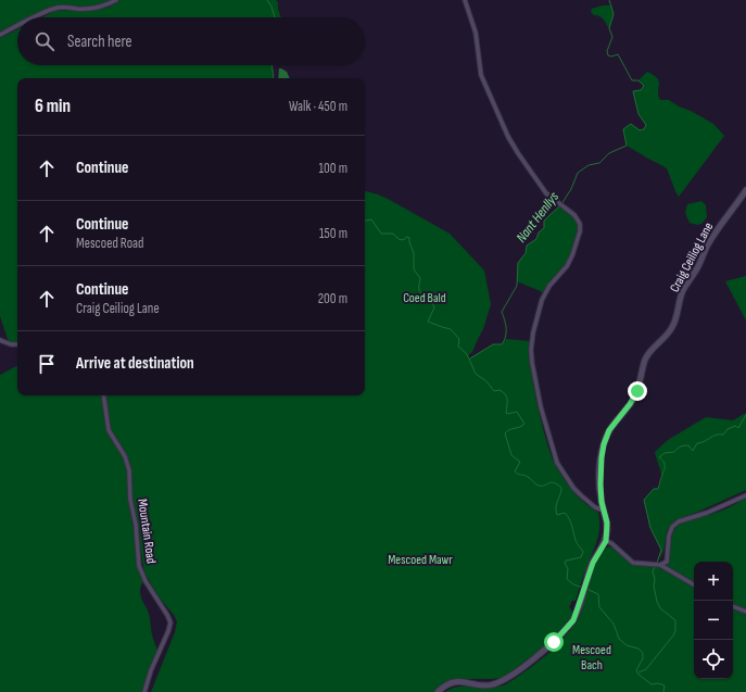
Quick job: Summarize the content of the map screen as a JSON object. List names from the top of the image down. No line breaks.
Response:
{"streets":{"street":["Craig Ceiliog Lane","Mountain Road"]},"water":["Nant Henllys"],"parks":["Coed Bald","Mescoed Mawr","Mescoed Bach"],"page":{"search":"Search here","heading":["6 min","Walk · 450 m"],"list":[["Continue","100 m"],["Continue","Mescoed Road","150 m"],["Continue","Craig Ceiliog Lane","200 m"],"Arrive at destination"],"map_buttons":["+","−"]}}
